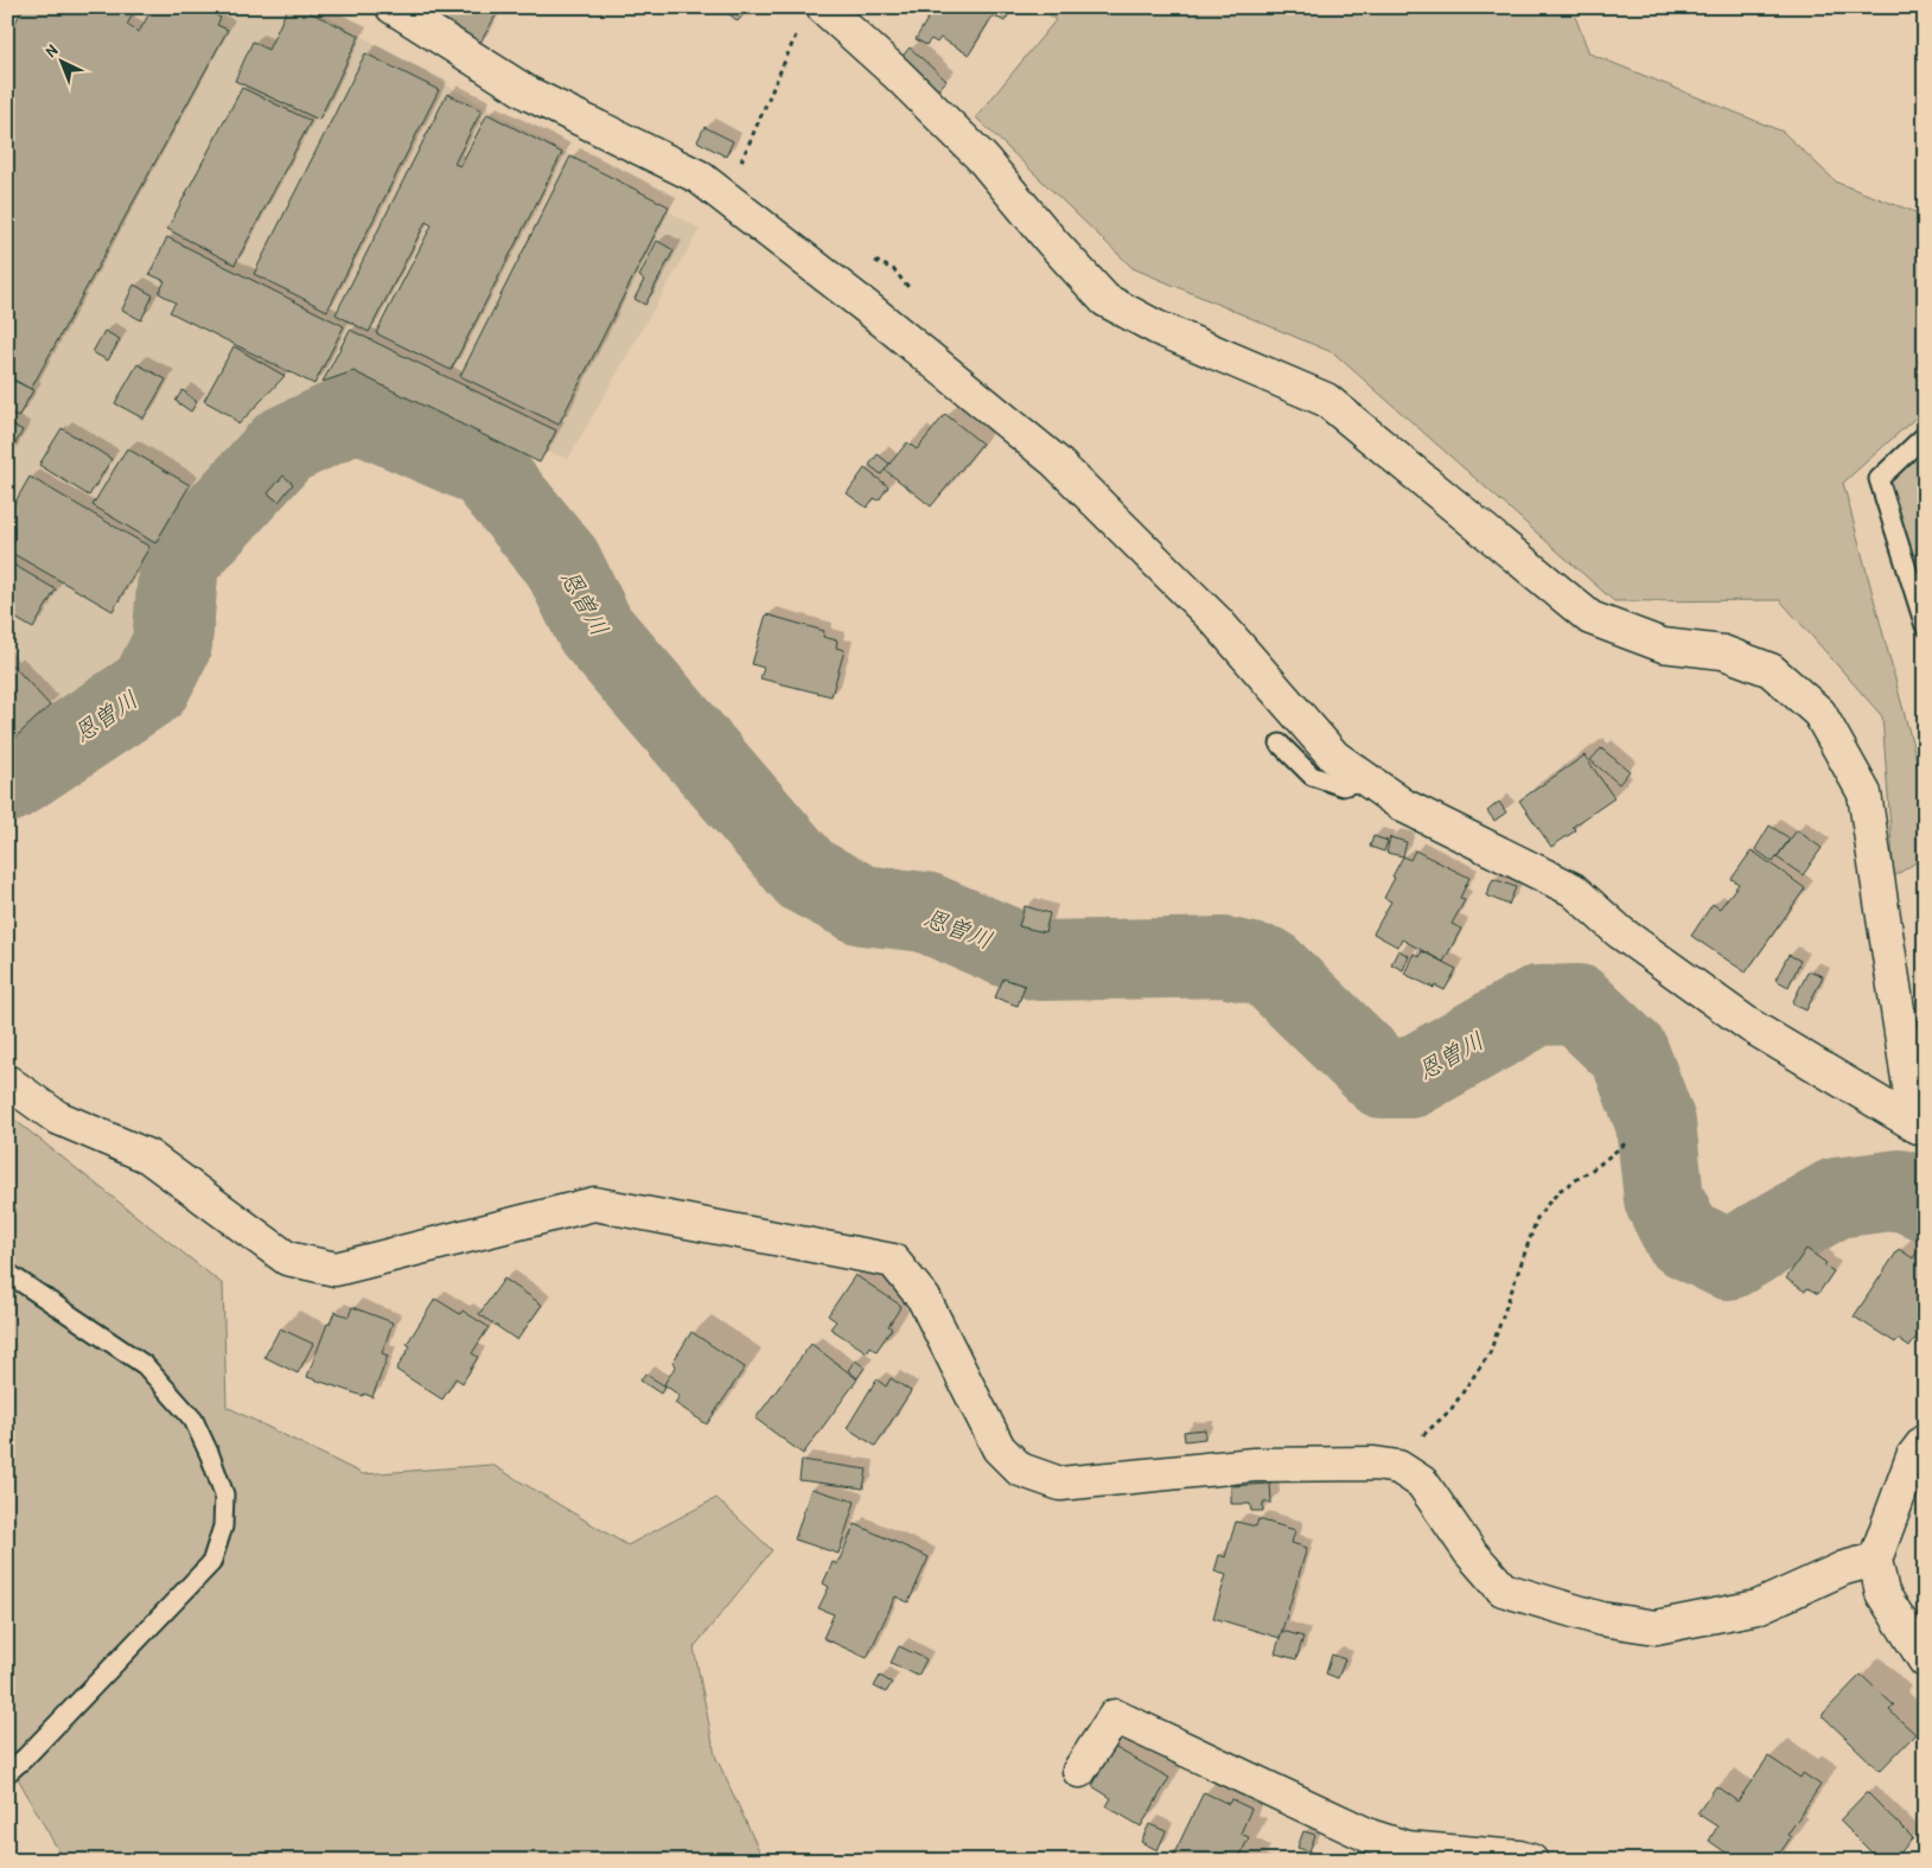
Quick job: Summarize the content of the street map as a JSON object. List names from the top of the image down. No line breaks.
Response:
{"water":["恩曽川"],"north":"top left"}
